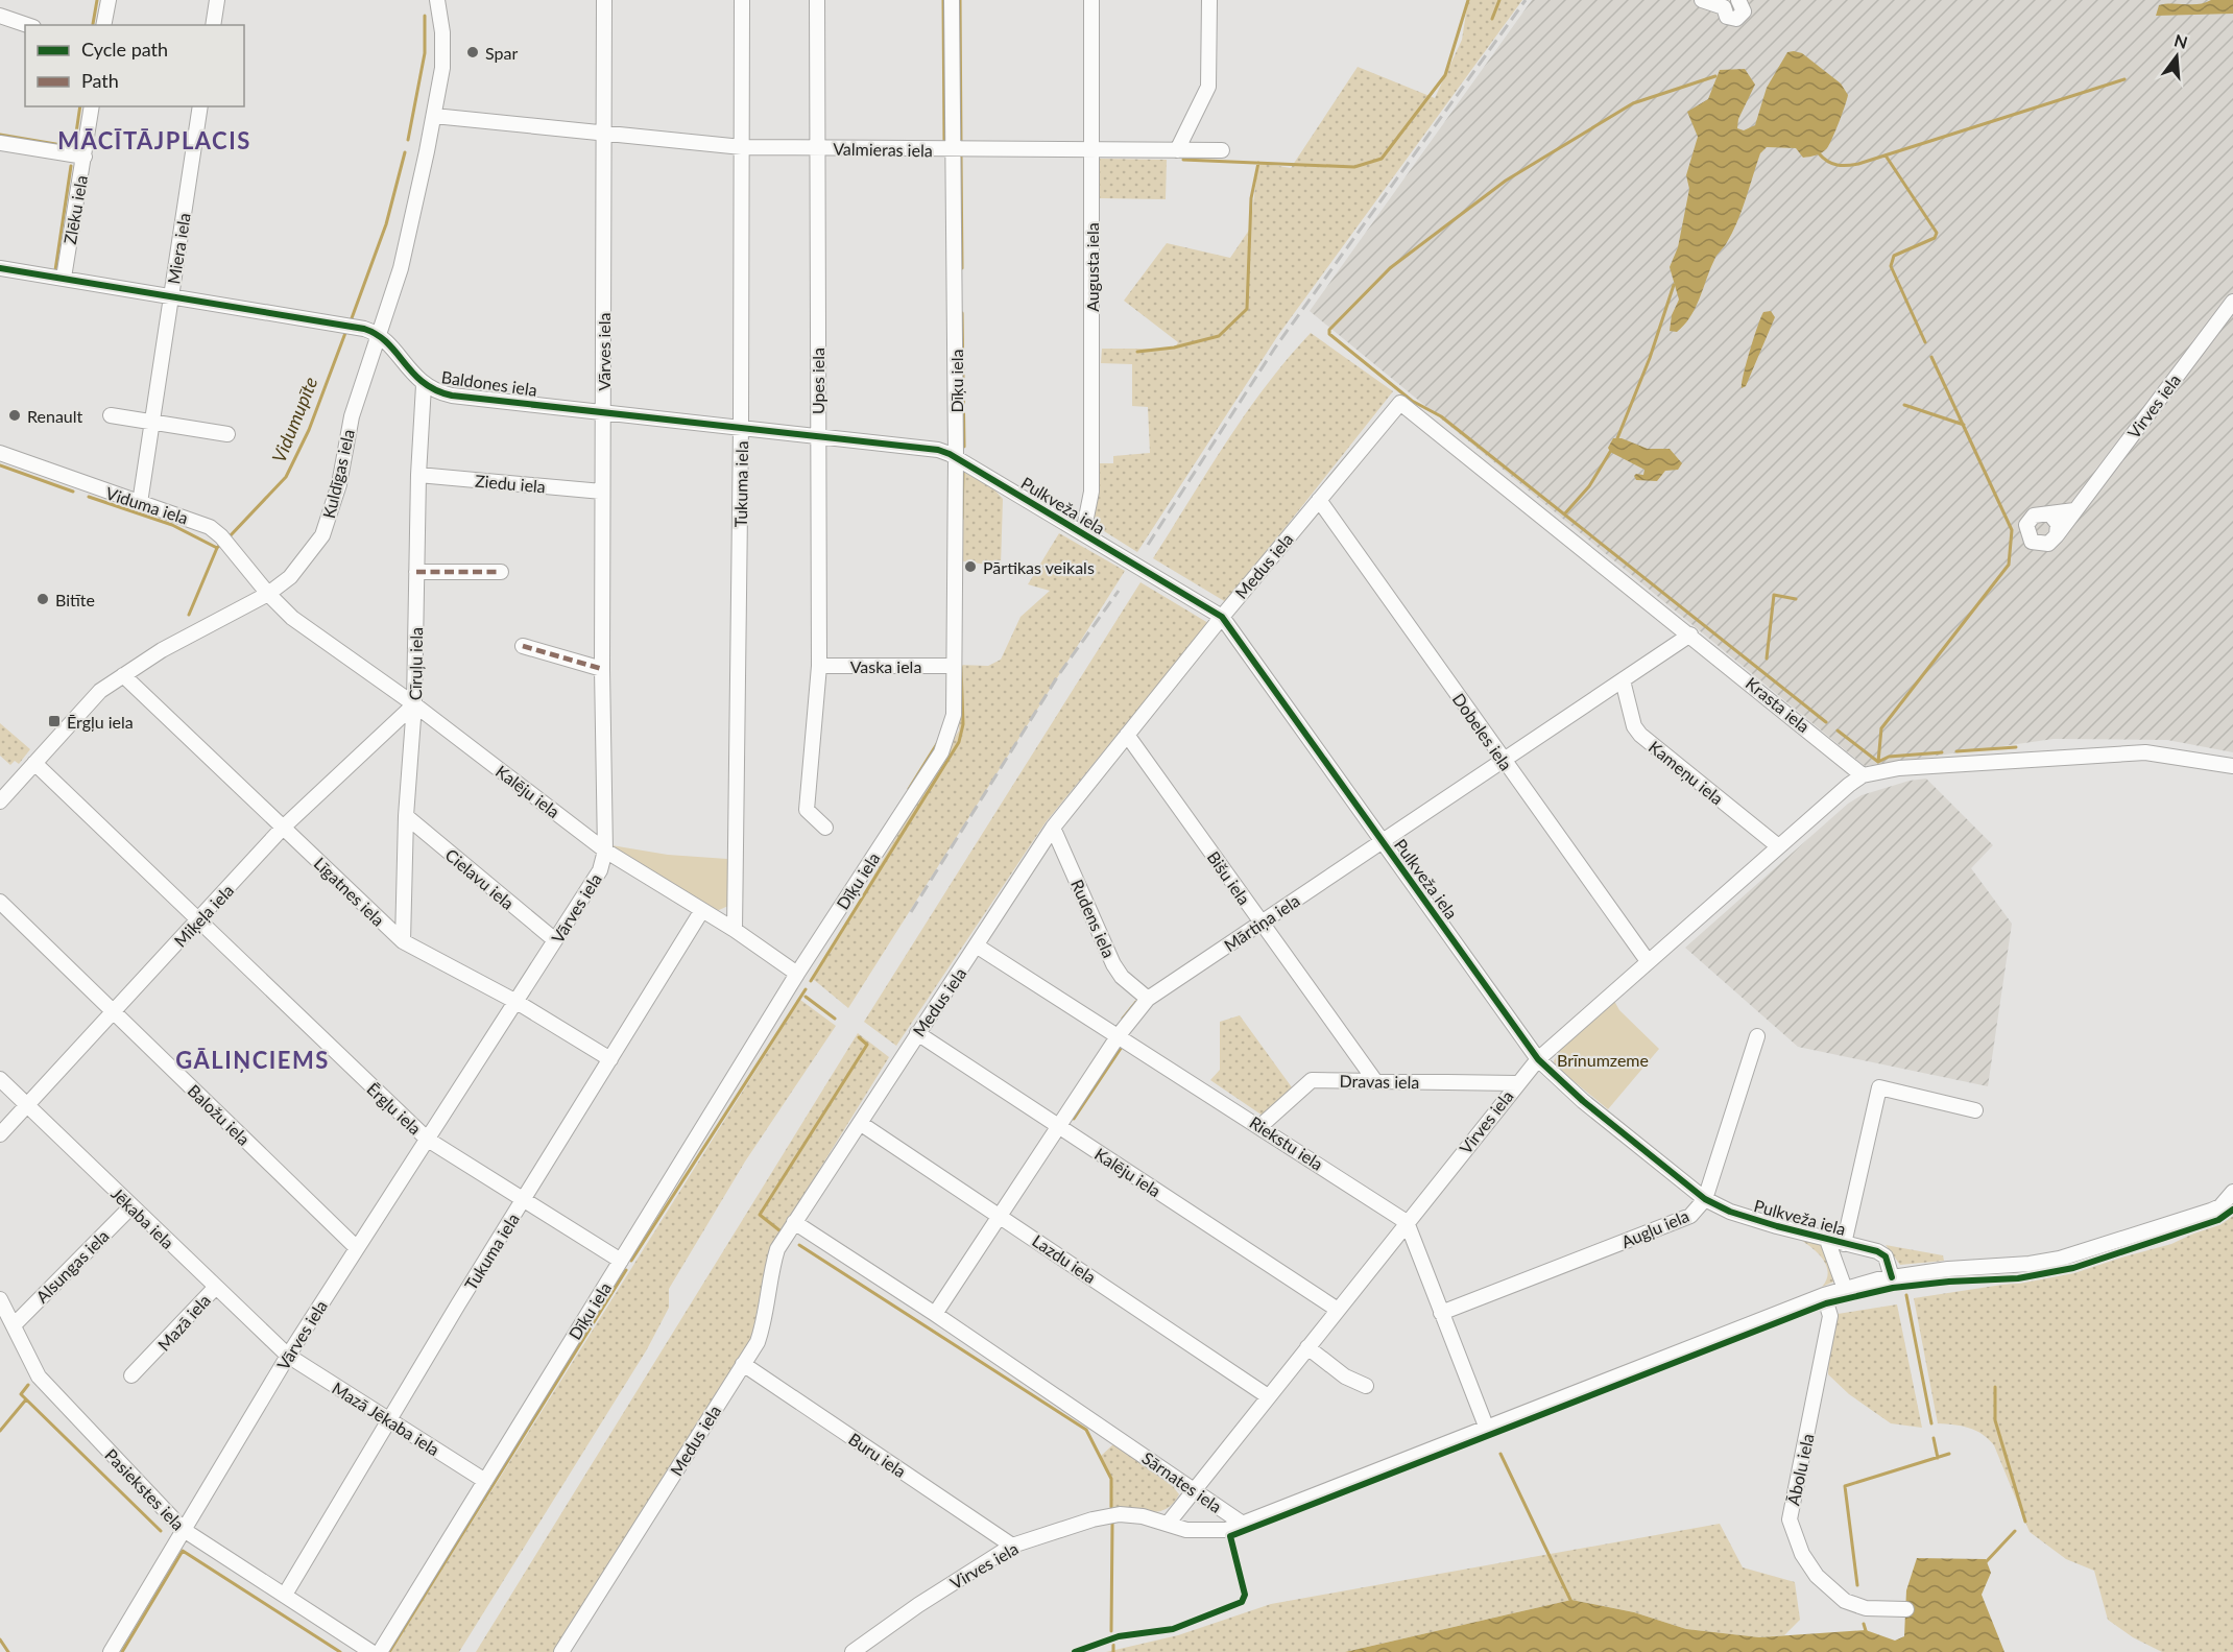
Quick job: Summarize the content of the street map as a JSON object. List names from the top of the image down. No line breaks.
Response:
{"streets":{"street":["Valmieras iela","Zlēku iela","Miera iela","Augusta iela","Vārves iela","Upes iela","Dīķu iela","Baldones iela","Virves iela","Kuldīgas iela","Ziedu iela","Tukuma iela","Viduma iela","Pulkveža iela","Medus iela","Cīruļu iela","Vaska iela","Krasta iela","Dobeles iela","Kameņu iela","Kalēju iela","Bišu iela","Cielavu iela","Līgatnes iela","Miķeļa iela","Rudens iela","Mārtiņa iela","Dravas iela","Ērgļu iela","Baložu iela","Riekstu iela","Jēkaba iela","Augļu iela","Lazdu iela","Alsungas iela","Mazā iela","Mazā Jēkaba iela","Buru iela","Ābolu iela","Sārnates iela","Pasiekstes iela"]},"crossings":[["Valmieras iela","Augusta iela"],["Valmieras iela","Vārves iela"],["Valmieras iela","Upes iela"],["Valmieras iela","Dīķu iela"],["Valmieras iela","Kuldīgas iela"],["Valmieras iela","Tukuma iela"],["Miera iela","Viduma iela"],["Augusta iela","Pulkveža iela"],["Vārves iela","Baldones iela"],["Vārves iela","Ziedu iela"],["Vārves iela","Kalēju iela"],["Vārves iela","Cielavu iela"],["Vārves iela","Līgatnes iela"],["Vārves iela","Ērgļu iela"],["Vārves iela","Baložu iela"],["Vārves iela","Jēkaba iela"],["Vārves iela","Mazā Jēkaba iela"],["Vārves iela","Pasiekstes iela"],["Upes iela","Baldones iela"],["Upes iela","Pulkveža iela"],["Upes iela","Vaska iela"],["Dīķu iela","Pulkveža iela"],["Dīķu iela","Vaska iela"],["Dīķu iela","Kalēju iela"],["Dīķu iela","Ērgļu iela"],["Dīķu iela","Mazā Jēkaba iela"],["Baldones iela","Kuldīgas iela"],["Baldones iela","Tukuma iela"],["Baldones iela","Pulkveža iela"],["Baldones iela","Cīruļu iela"],["Virves iela","Pulkveža iela"],["Virves iela","Krasta iela"],["Virves iela","Dobeles iela"],["Virves iela","Kameņu iela"],["Virves iela","Kalēju iela"],["Virves iela","Dravas iela"],["Virves iela","Riekstu iela"],["Virves iela","Lazdu iela"],["Virves iela","Buru iela"],["Virves iela","Sārnates iela"],["Kuldīgas iela","Viduma iela"],["Kuldīgas iela","Kalēju iela"],["Kuldīgas iela","Līgatnes iela"],["Kuldīgas iela","Ērgļu iela"],["Ziedu iela","Cīruļu iela"],["Tukuma iela","Kalēju iela"],["Tukuma iela","Līgatnes iela"],["Tukuma iela","Ērgļu iela"],["Tukuma iela","Mazā Jēkaba iela"],["Tukuma iela","Pasiekstes iela"],["Viduma iela","Kalēju iela"],["Pulkveža iela","Medus iela"],["Pulkveža iela","Mārtiņa iela"],["Pulkveža iela","Augļu iela"],["Medus iela","Krasta iela"],["Medus iela","Dobeles iela"],["Medus iela","Kalēju iela"],["Medus iela","Bišu iela"],["Medus iela","Rudens iela"],["Medus iela","Riekstu iela"],["Medus iela","Lazdu iela"],["Medus iela","Buru iela"],["Medus iela","Sārnates iela"],["Cīruļu iela","Kalēju iela"],["Cīruļu iela","Cielavu iela"],["Cīruļu iela","Līgatnes iela"],["Cīruļu iela","Miķeļa iela"],["Krasta iela","Mārtiņa iela"],["Dobeles iela","Mārtiņa iela"],["Kameņu iela","Mārtiņa iela"],["Kalēju iela","Miķeļa iela"],["Kalēju iela","Mārtiņa iela"],["Bišu iela","Mārtiņa iela"],["Bišu iela","Dravas iela"],["Līgatnes iela","Miķeļa iela"],["Miķeļa iela","Ērgļu iela"],["Miķeļa iela","Baložu iela"],["Miķeļa iela","Jēkaba iela"],["Rudens iela","Mārtiņa iela"],["Mārtiņa iela","Riekstu iela"],["Mārtiņa iela","Lazdu iela"],["Mārtiņa iela","Sārnates iela"],["Dravas iela","Riekstu iela"],["Jēkaba iela","Alsungas iela"],["Jēkaba iela","Mazā iela"],["Jēkaba iela","Mazā Jēkaba iela"],["Alsungas iela","Pasiekstes iela"]],"districts":["MĀCĪTĀJPLACIS","GĀLIŅCIEMS"],"water":["Vidumupīte"],"parks":["Brīnumzeme"],"places":{"other":["Spar","Renault","Pārtikas veikals","Bitīte"],"transit":["Ērgļu iela"]},"legend":["Cycle path","Path"],"north":"top"}
